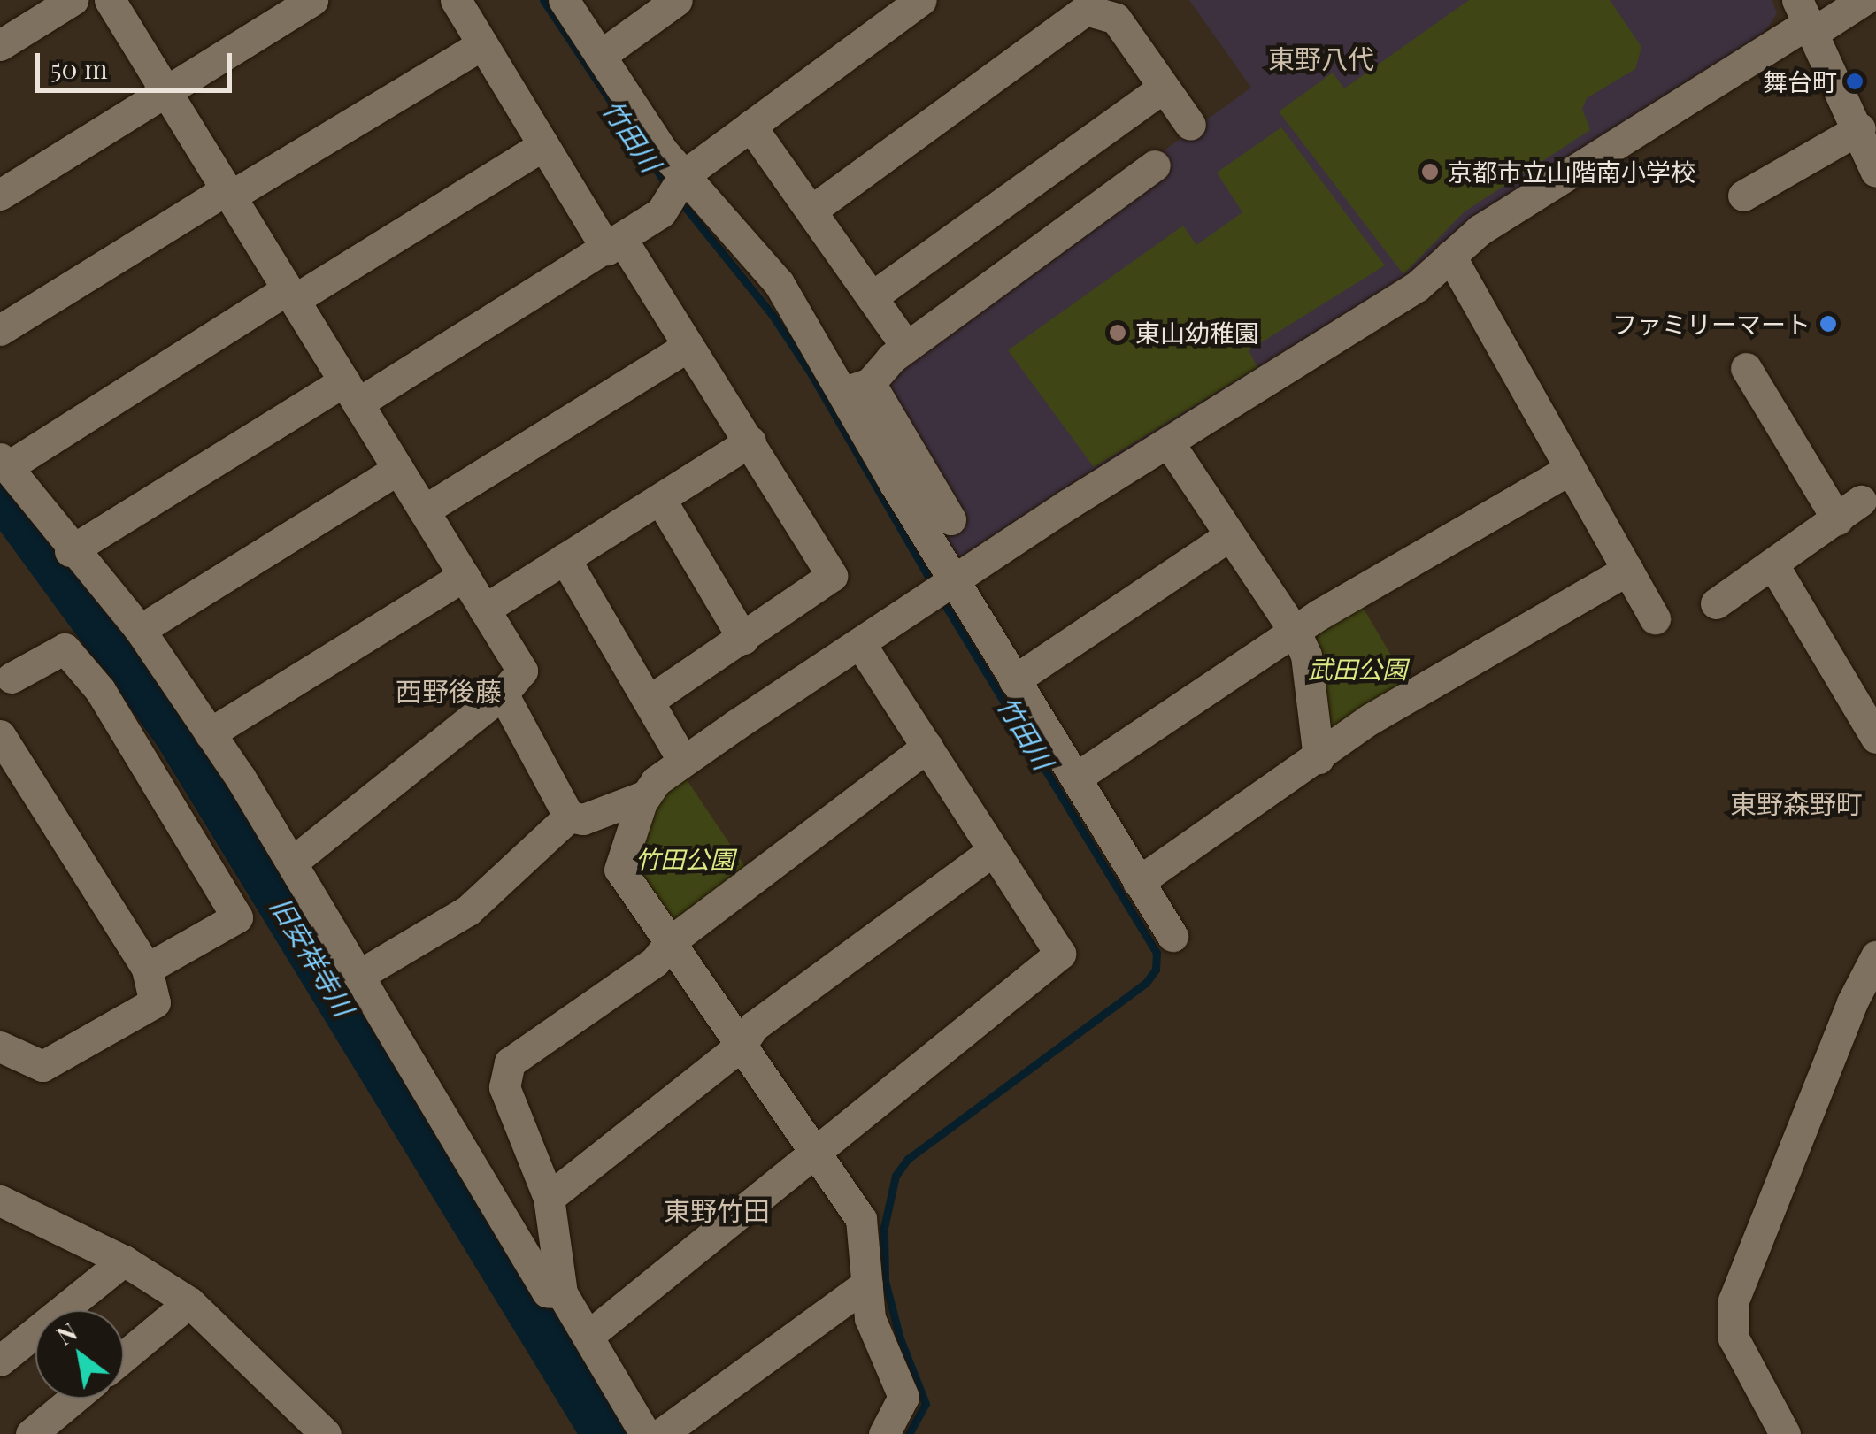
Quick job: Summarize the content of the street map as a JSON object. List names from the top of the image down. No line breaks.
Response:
{"districts":["東野八代","西野後藤","東野森野町","東野竹田"],"water":["竹田川","旧安祥寺川"],"parks":["武田公園","竹田公園"],"places":["舞台町","京都市立山階南小学校","ファミリーマート","東山幼稚園"],"scale_bar":"50 m","north":"top left"}
